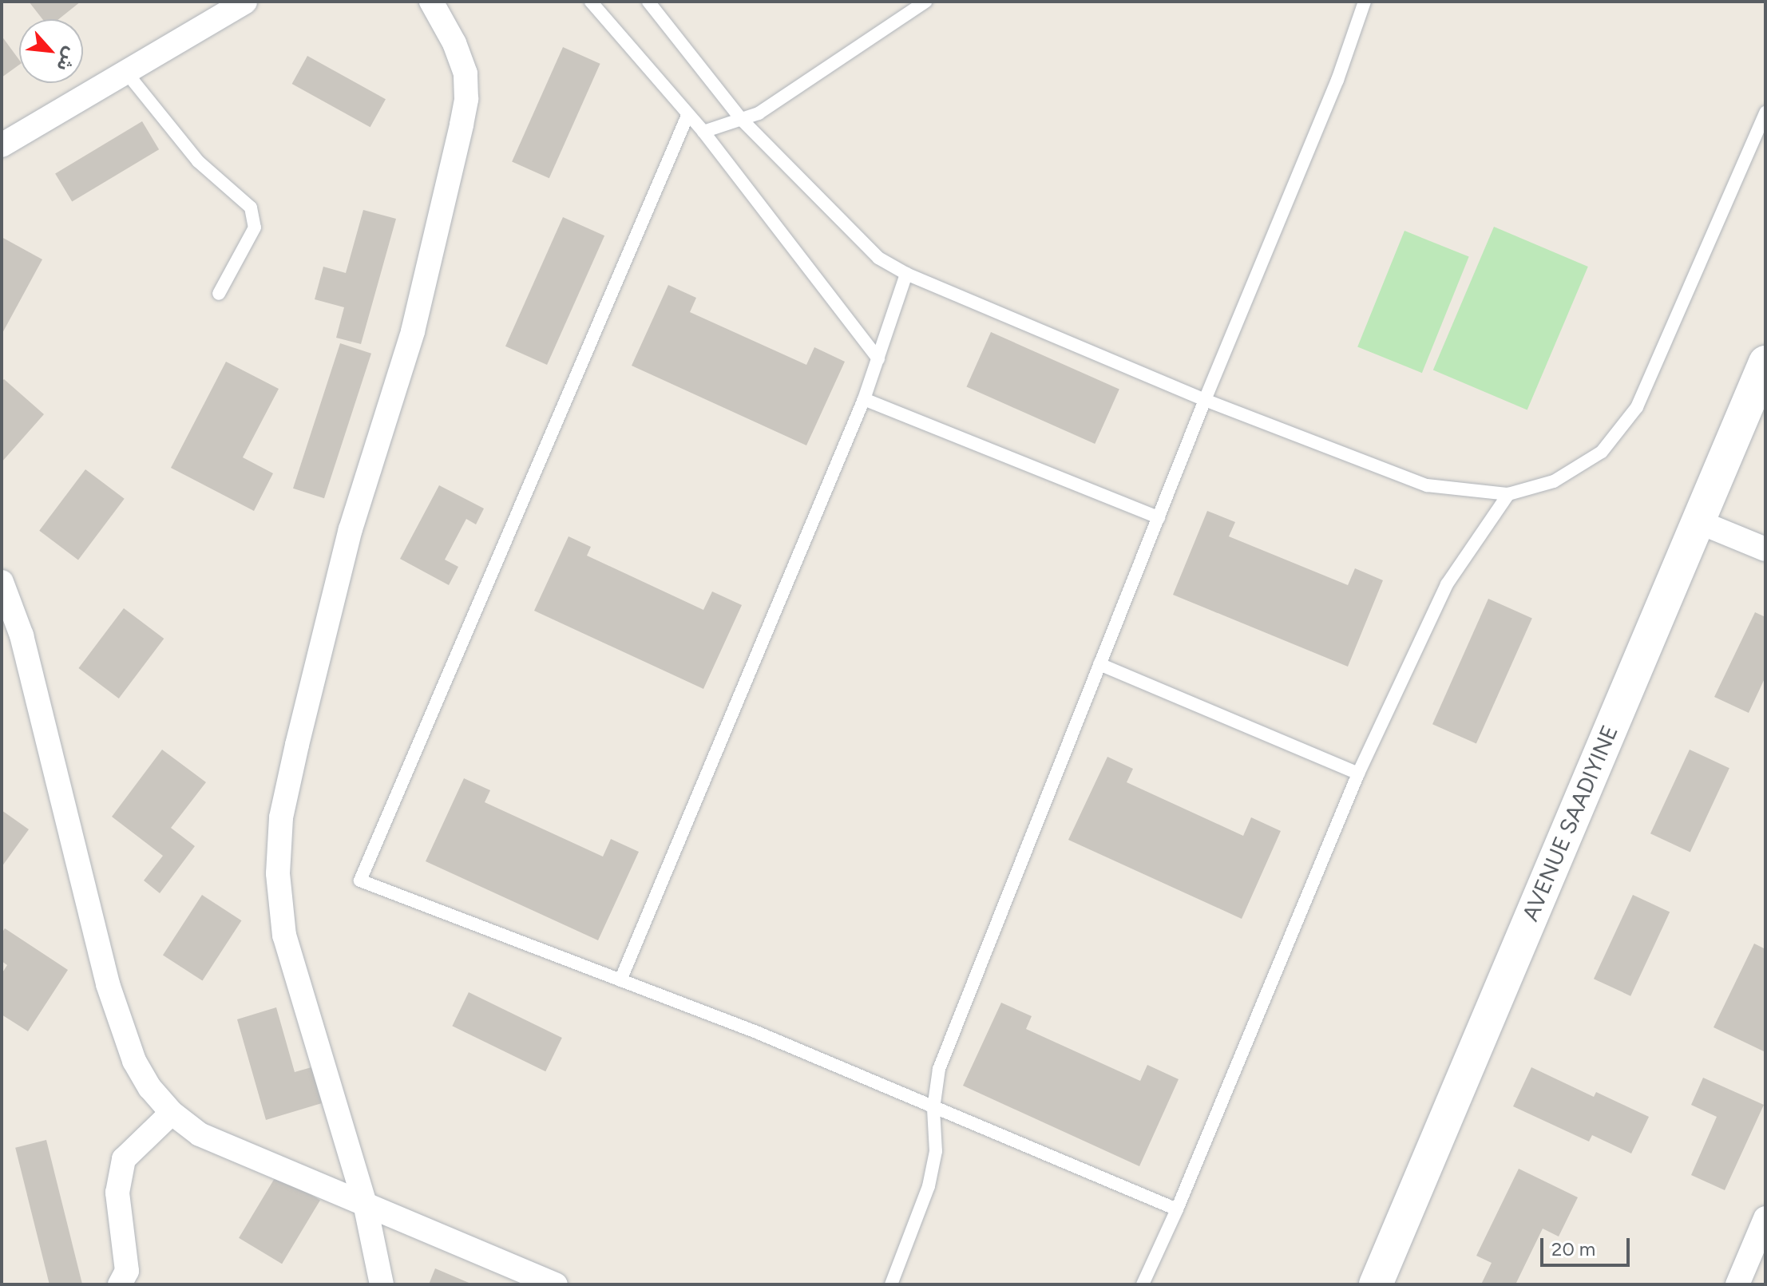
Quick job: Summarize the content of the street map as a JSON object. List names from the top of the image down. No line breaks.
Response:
{"streets":{"main road":["AVENUE SAADIYINE"]},"scale_bar":"20 m","north":"bottom right"}
